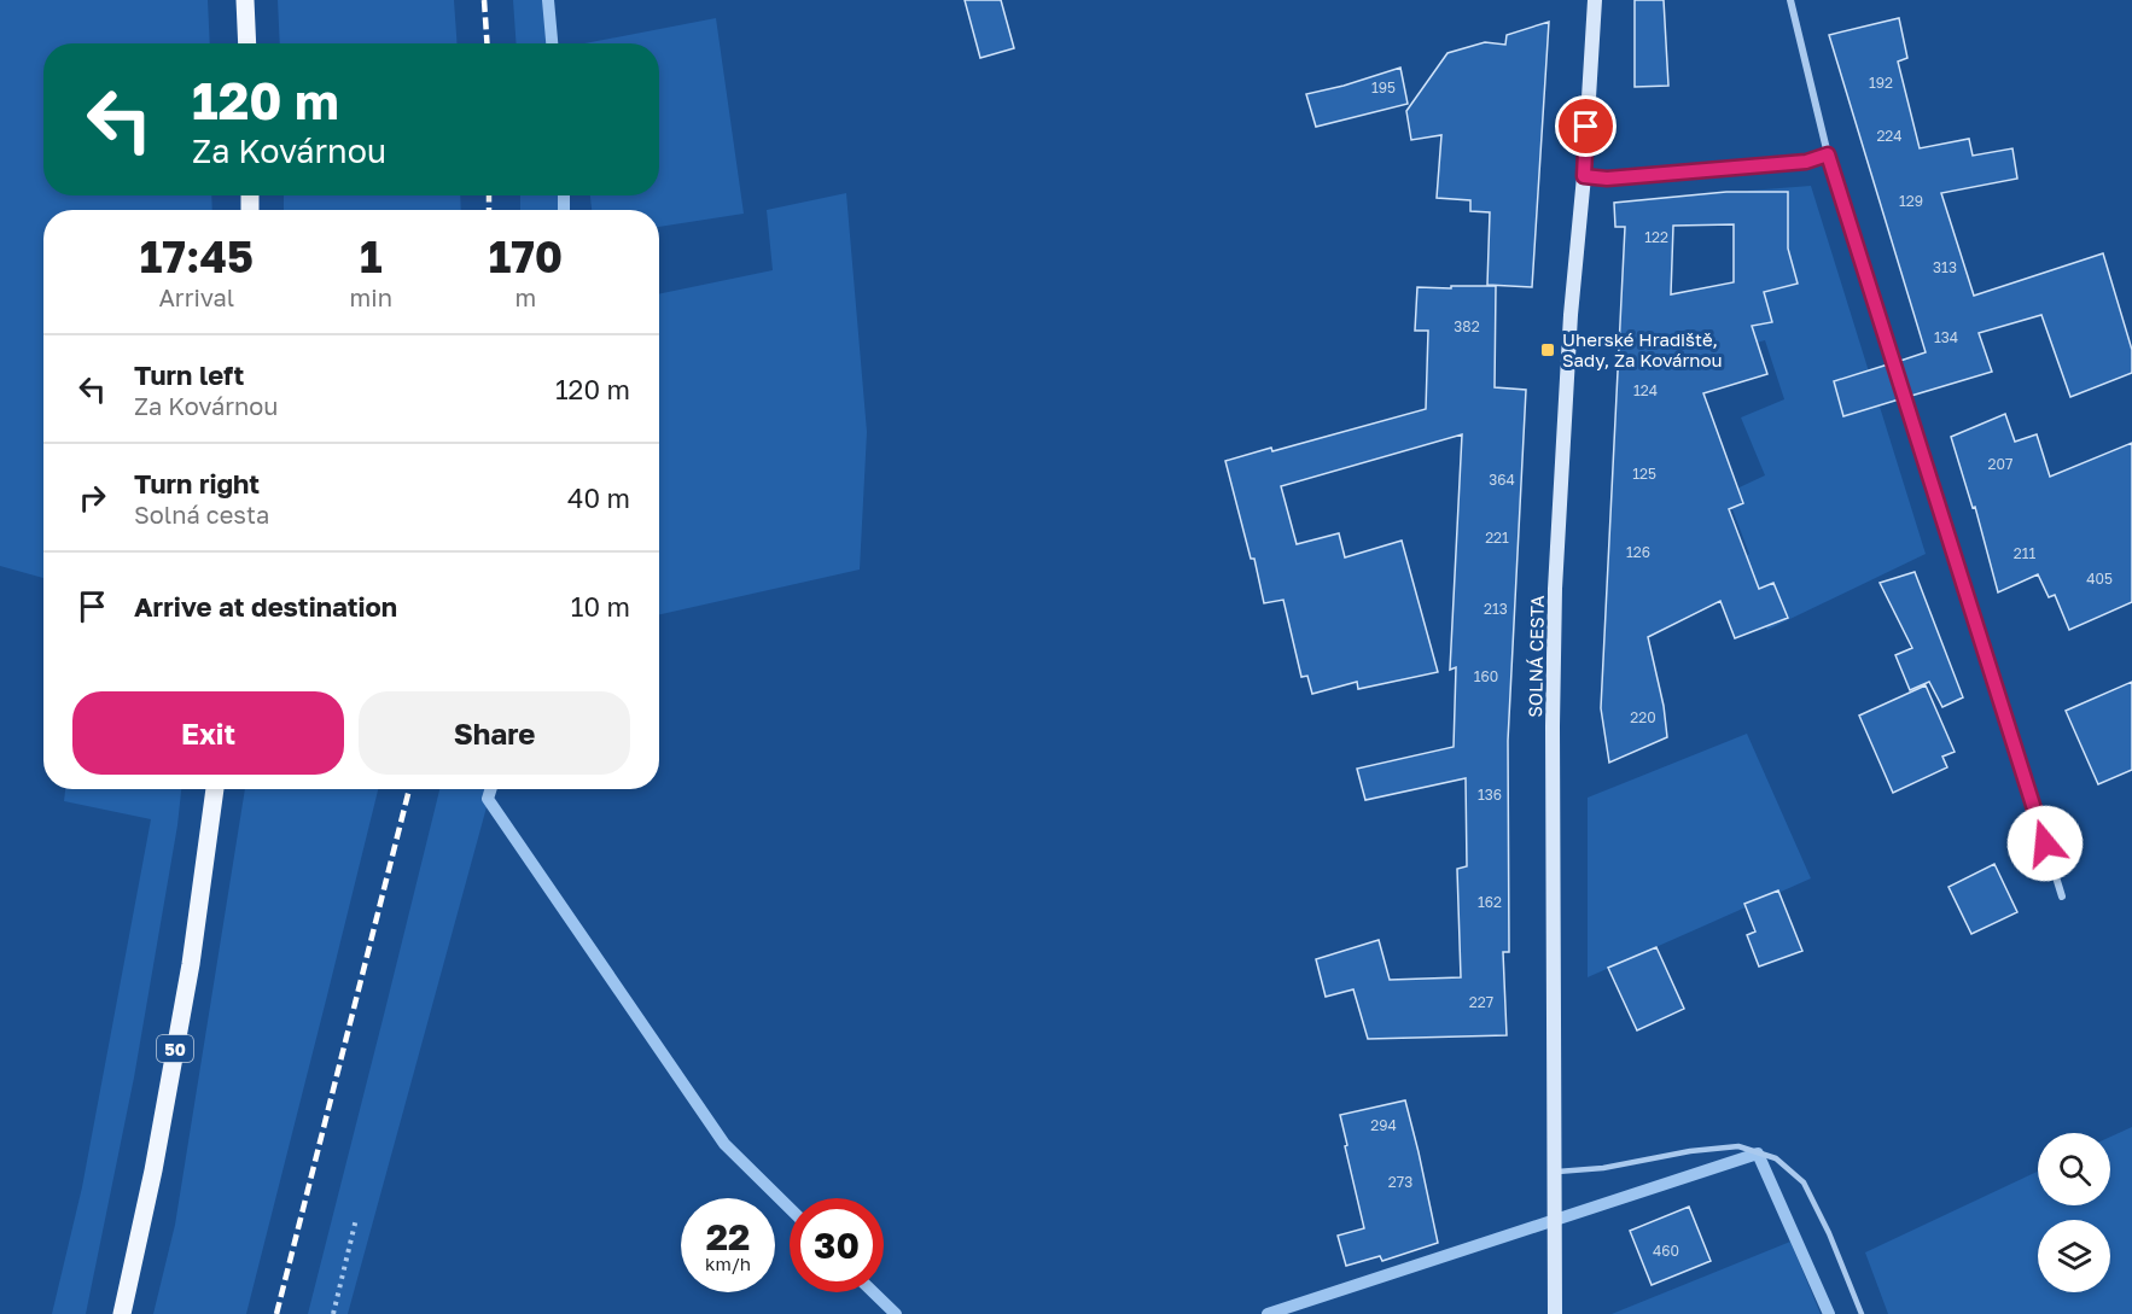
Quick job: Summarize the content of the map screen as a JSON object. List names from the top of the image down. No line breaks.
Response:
{"streets":{"main road":["50"],"street":["SOLNÁ CESTA"]},"places":{"transit":["Uherské Hradiště, Sady, Za Kovárnou"]},"house_numbers":["192","195","224","129","122","313","382","134","124","207","125","364","221","126","211","405","213","160","220","136","162","227","294","273","460"],"page":{"turn":["120 m","Za Kovárnou"],"eta":["17:45","Arrival","1","min","170","m"],"list":[{"name":"Turn left","note":"Za Kovárnou","value":"120 m"},{"name":"Turn right","note":"Solná cesta","value":"40 m"},{"name":"Arrive at destination","value":"10 m"}],"buttons":["Exit","Share"],"speed":"22 km/h","limit":"30"}}
